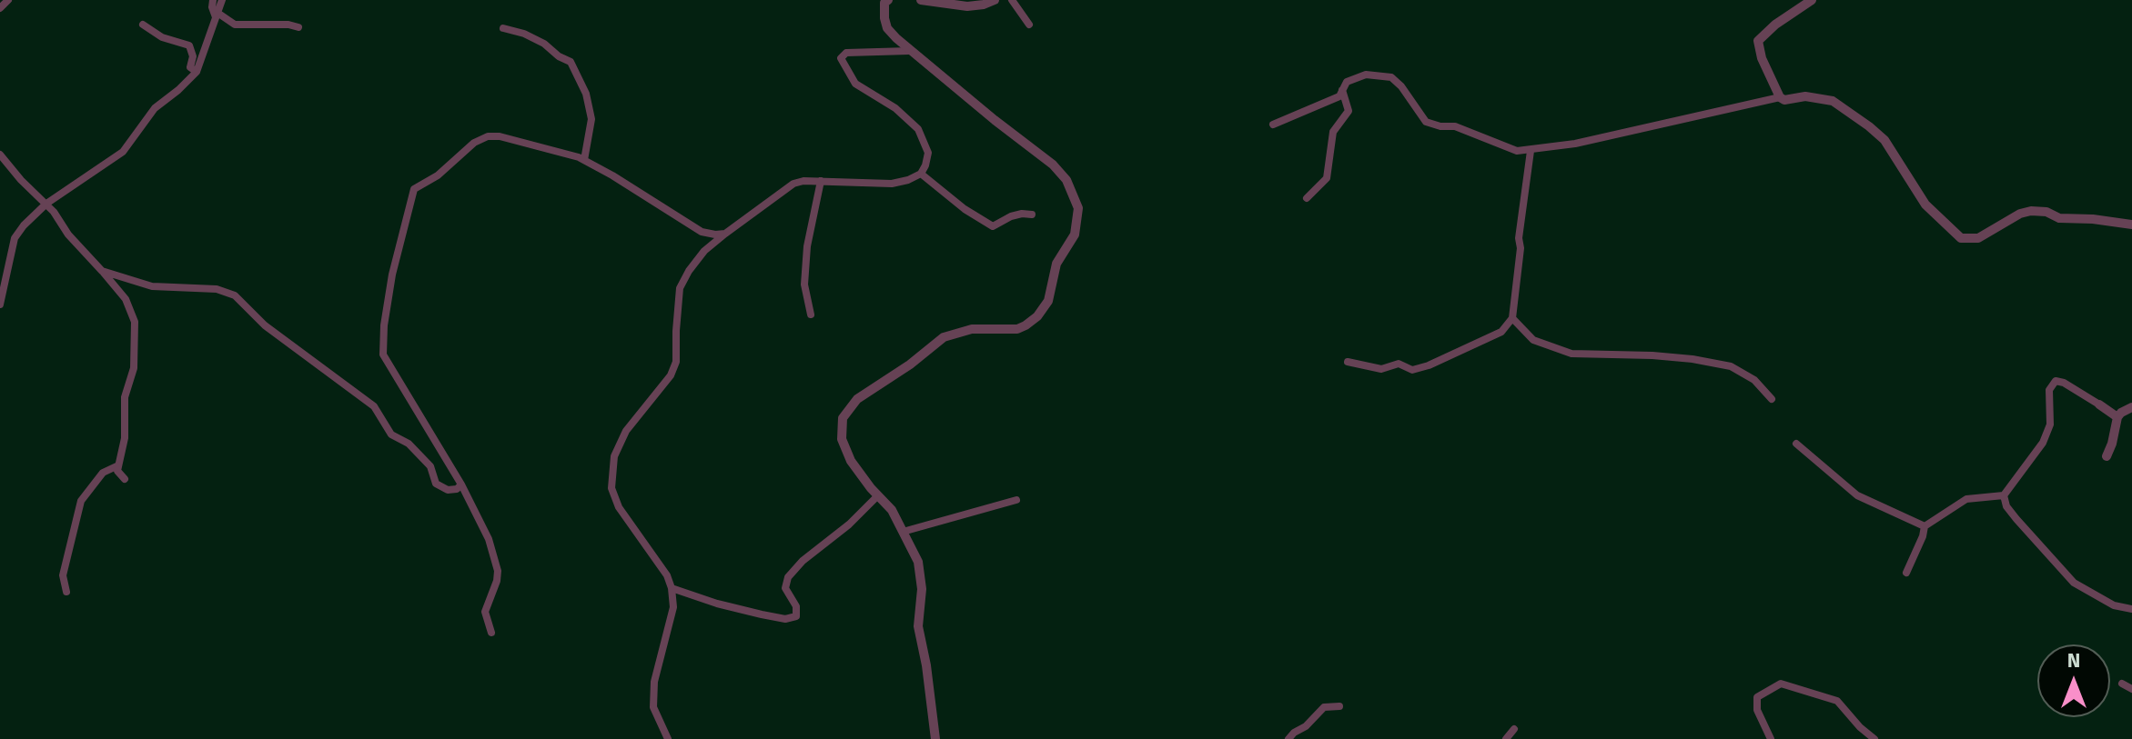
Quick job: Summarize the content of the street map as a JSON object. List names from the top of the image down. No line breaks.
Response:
{"north":"top"}
